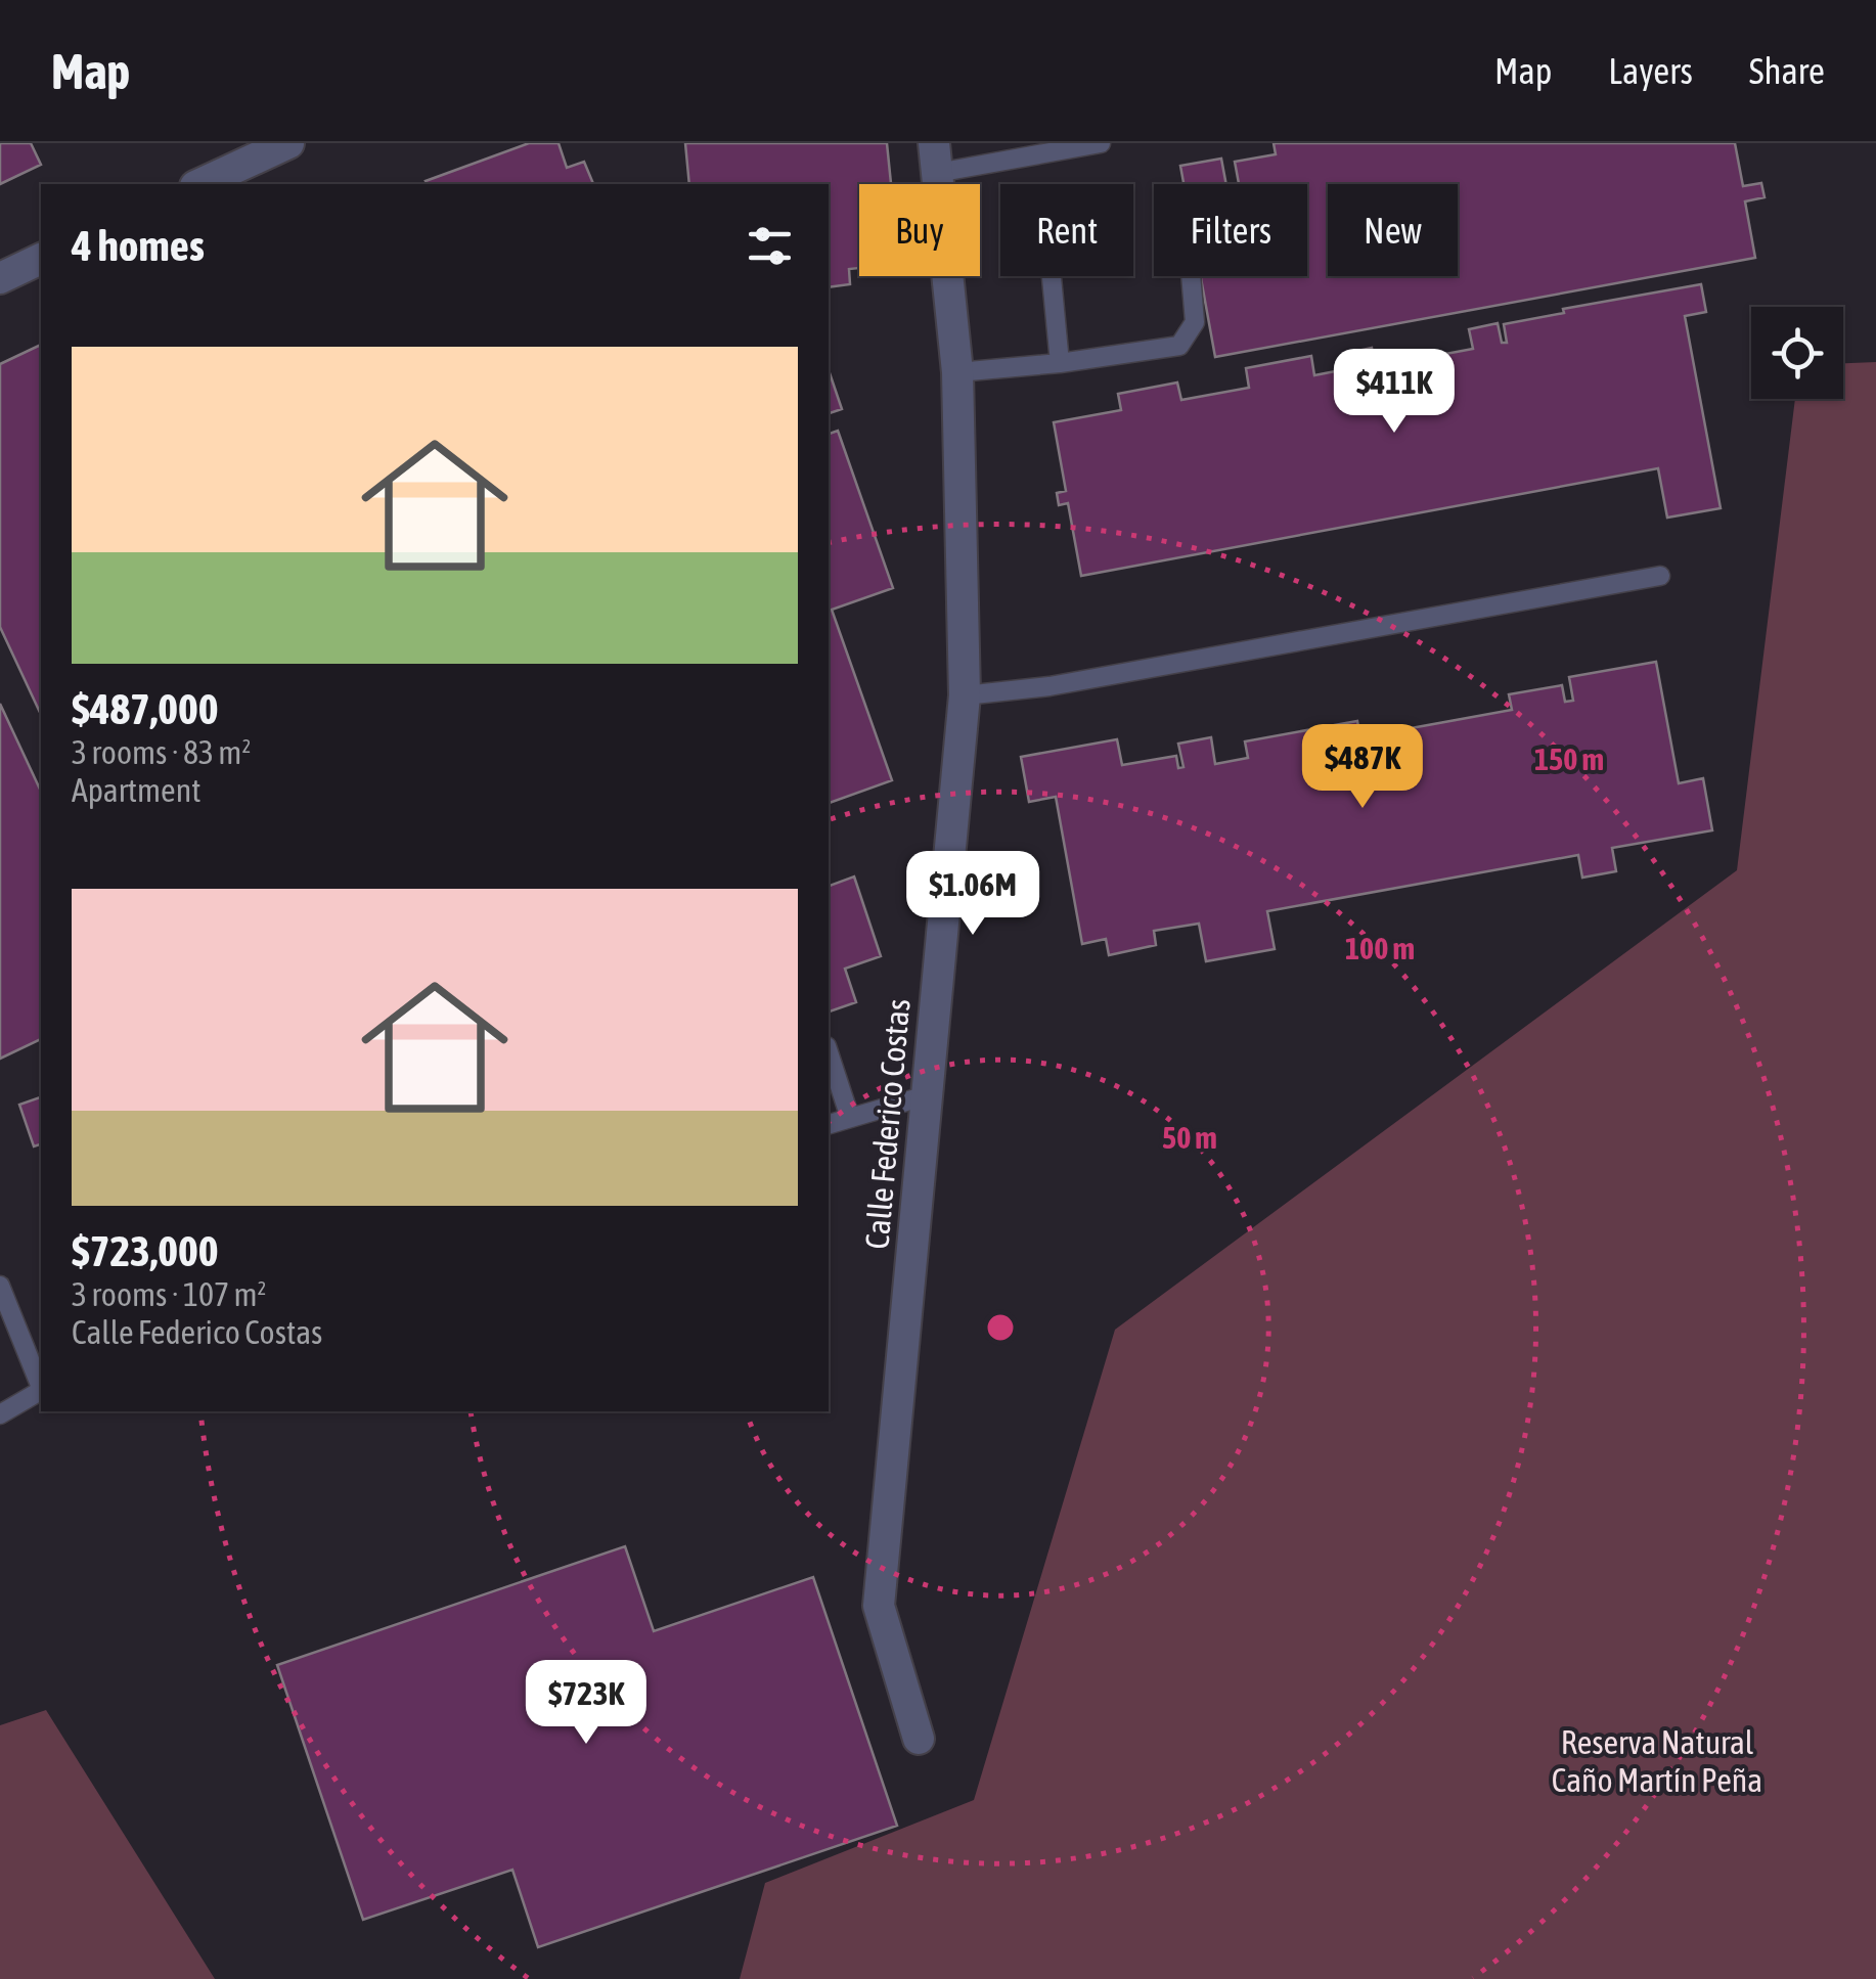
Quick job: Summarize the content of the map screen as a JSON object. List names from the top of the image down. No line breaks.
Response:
{"streets":{"street":["Calle Federico Costas"]},"parks":["Reserva Natural Caño Martín Peña"],"page":{"header":"Map","nav":["Map","Layers","Share"],"chip":["Buy","Rent","Filters","New"],"heading":"4 homes","list":[{"name":"$487,000","note":"3 rooms · 83 m² · Apartment"},{"name":"$723,000","note":"3 rooms · 107 m² · Calle Federico Costas"}],"price":["$411K","$487K","$1.06M","$723K"]},"rings":["150 m","100 m","50 m"]}
